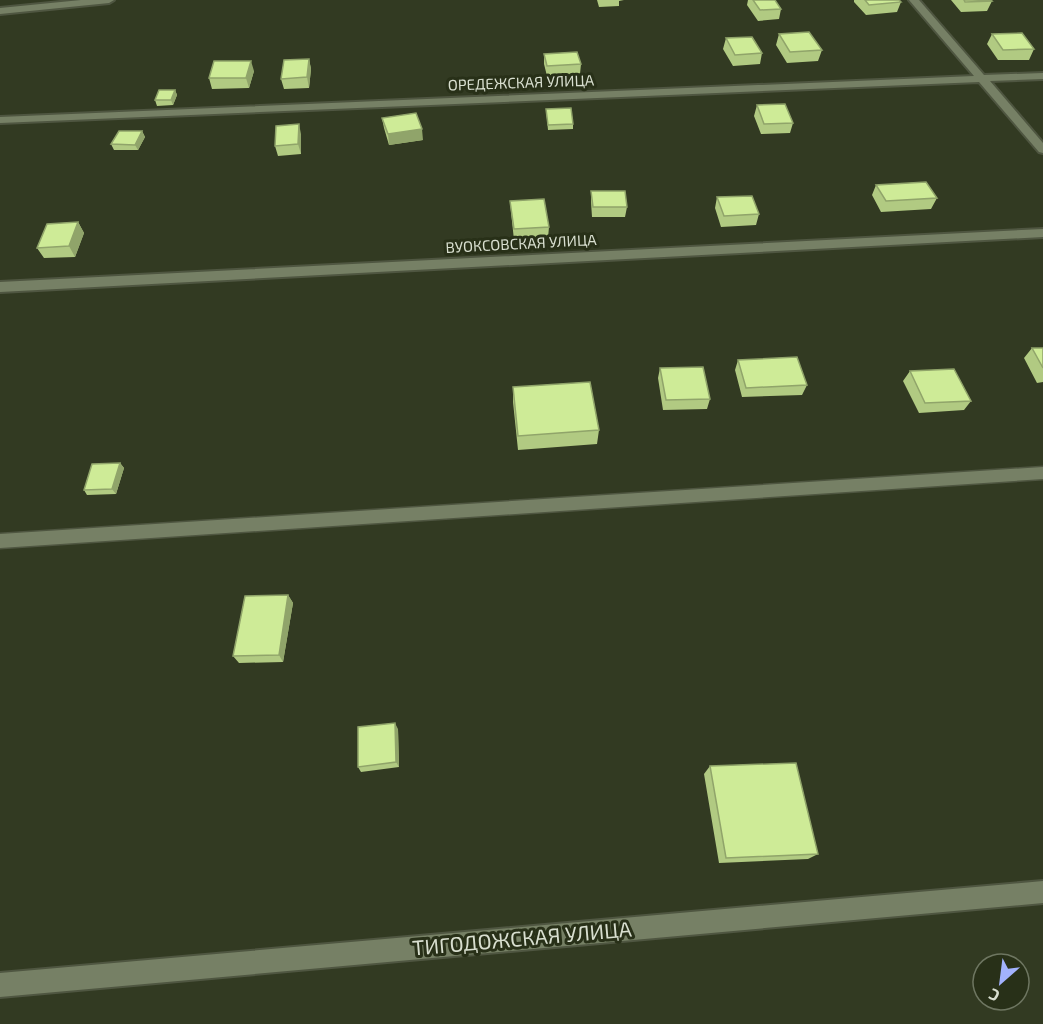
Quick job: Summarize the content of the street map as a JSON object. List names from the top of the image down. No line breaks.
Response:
{"streets":{"street":["ОРЕДЕЖСКАЯ УЛИЦА","ВУОКСОВСКАЯ УЛИЦА","ТИГОДОЖСКАЯ УЛИЦА"]},"north":"bottom left"}
